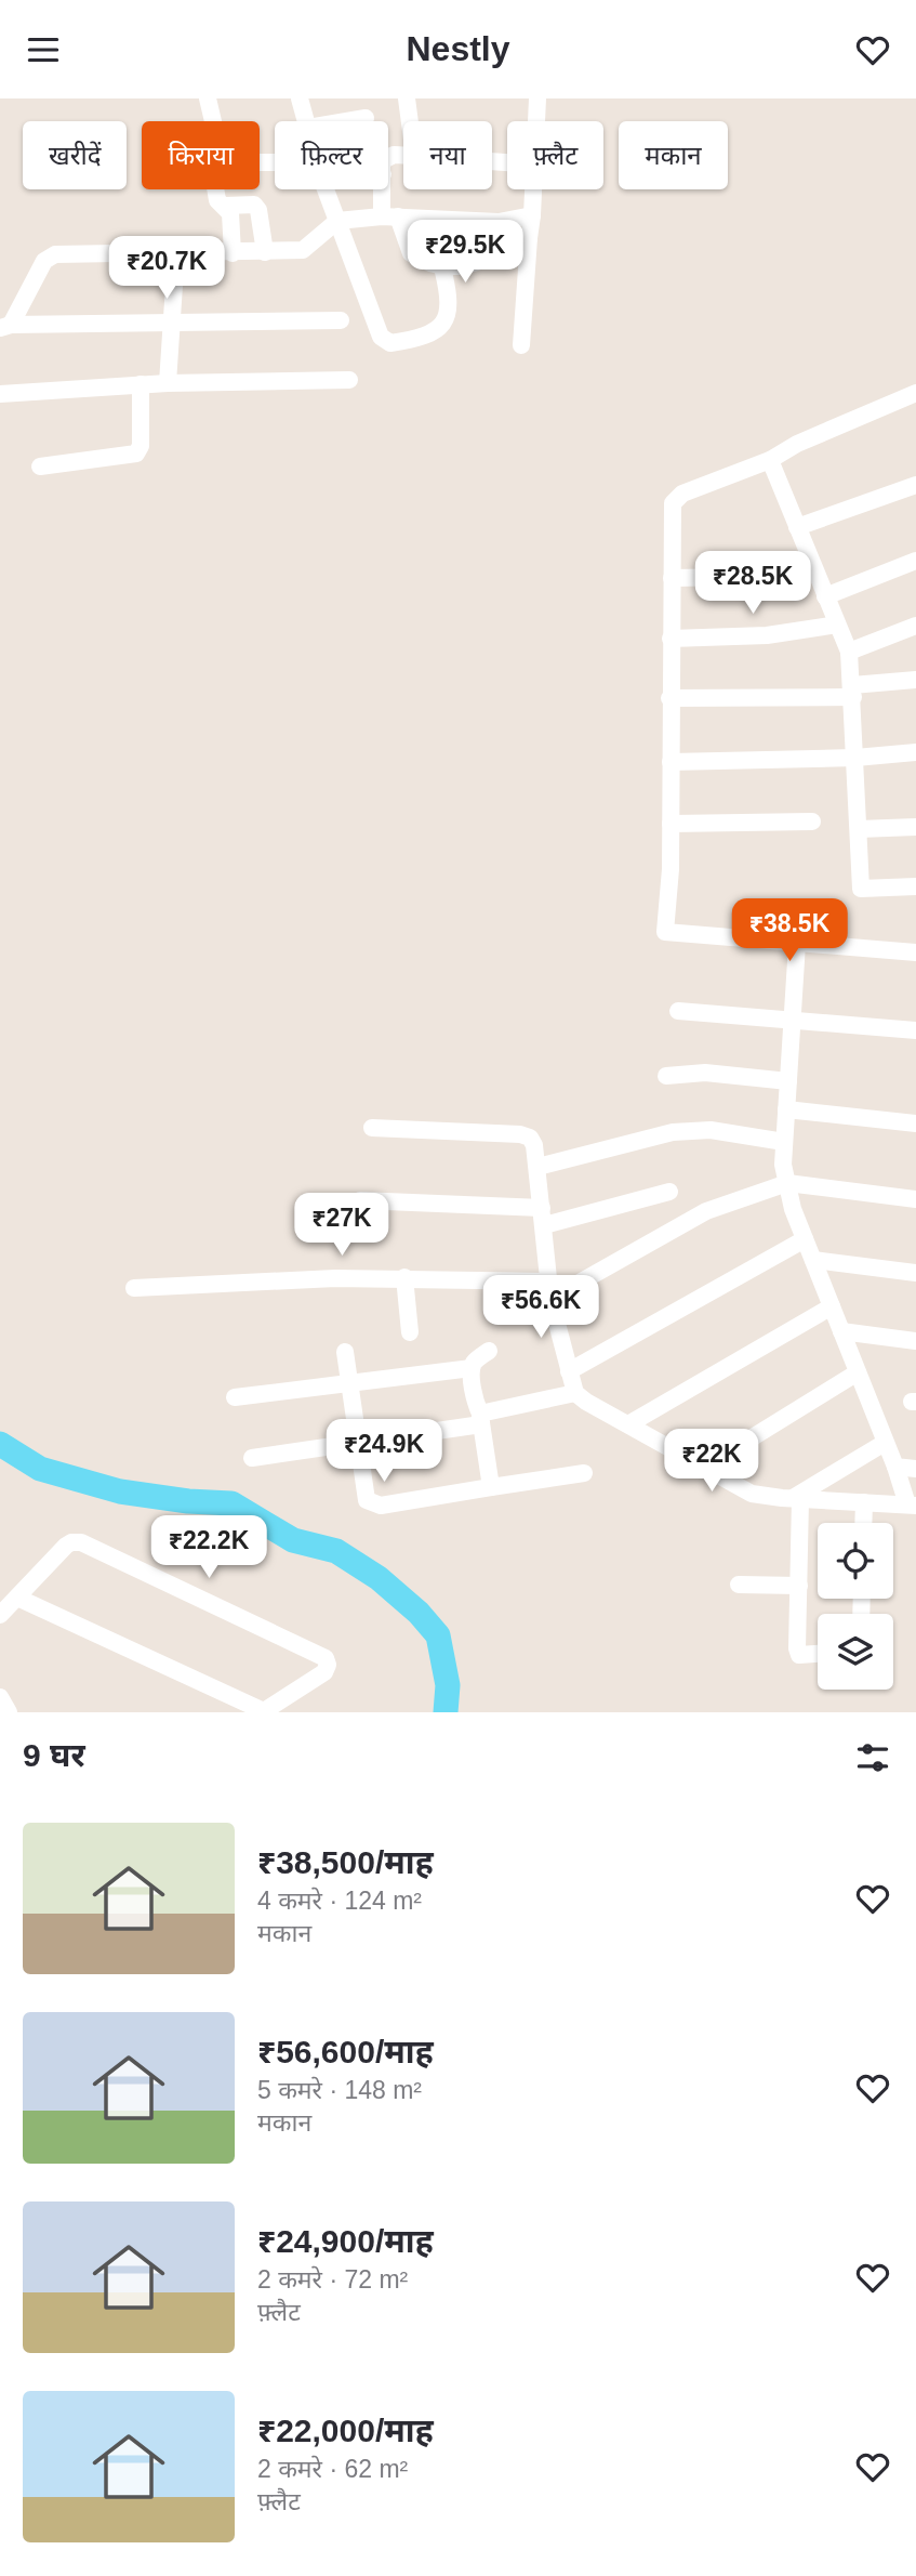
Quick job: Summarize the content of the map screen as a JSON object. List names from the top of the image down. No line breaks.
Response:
{"page":{"header":"Nestly","chip":["खरीदें","किराया","फ़िल्टर","नया","फ़्लैट","मकान"],"price":["₹29.5K","₹20.7K","₹28.5K","₹38.5K","₹27K","₹56.6K","₹24.9K","₹22K","₹22.2K"],"heading":"9 घर","list":[{"name":"₹38,500/माह","note":"4 कमरे · 124 m² · मकान"},{"name":"₹56,600/माह","note":"5 कमरे · 148 m² · मकान"},{"name":"₹24,900/माह","note":"2 कमरे · 72 m² · फ़्लैट"},{"name":"₹22,000/माह","note":"2 कमरे · 62 m² · फ़्लैट"}]}}
